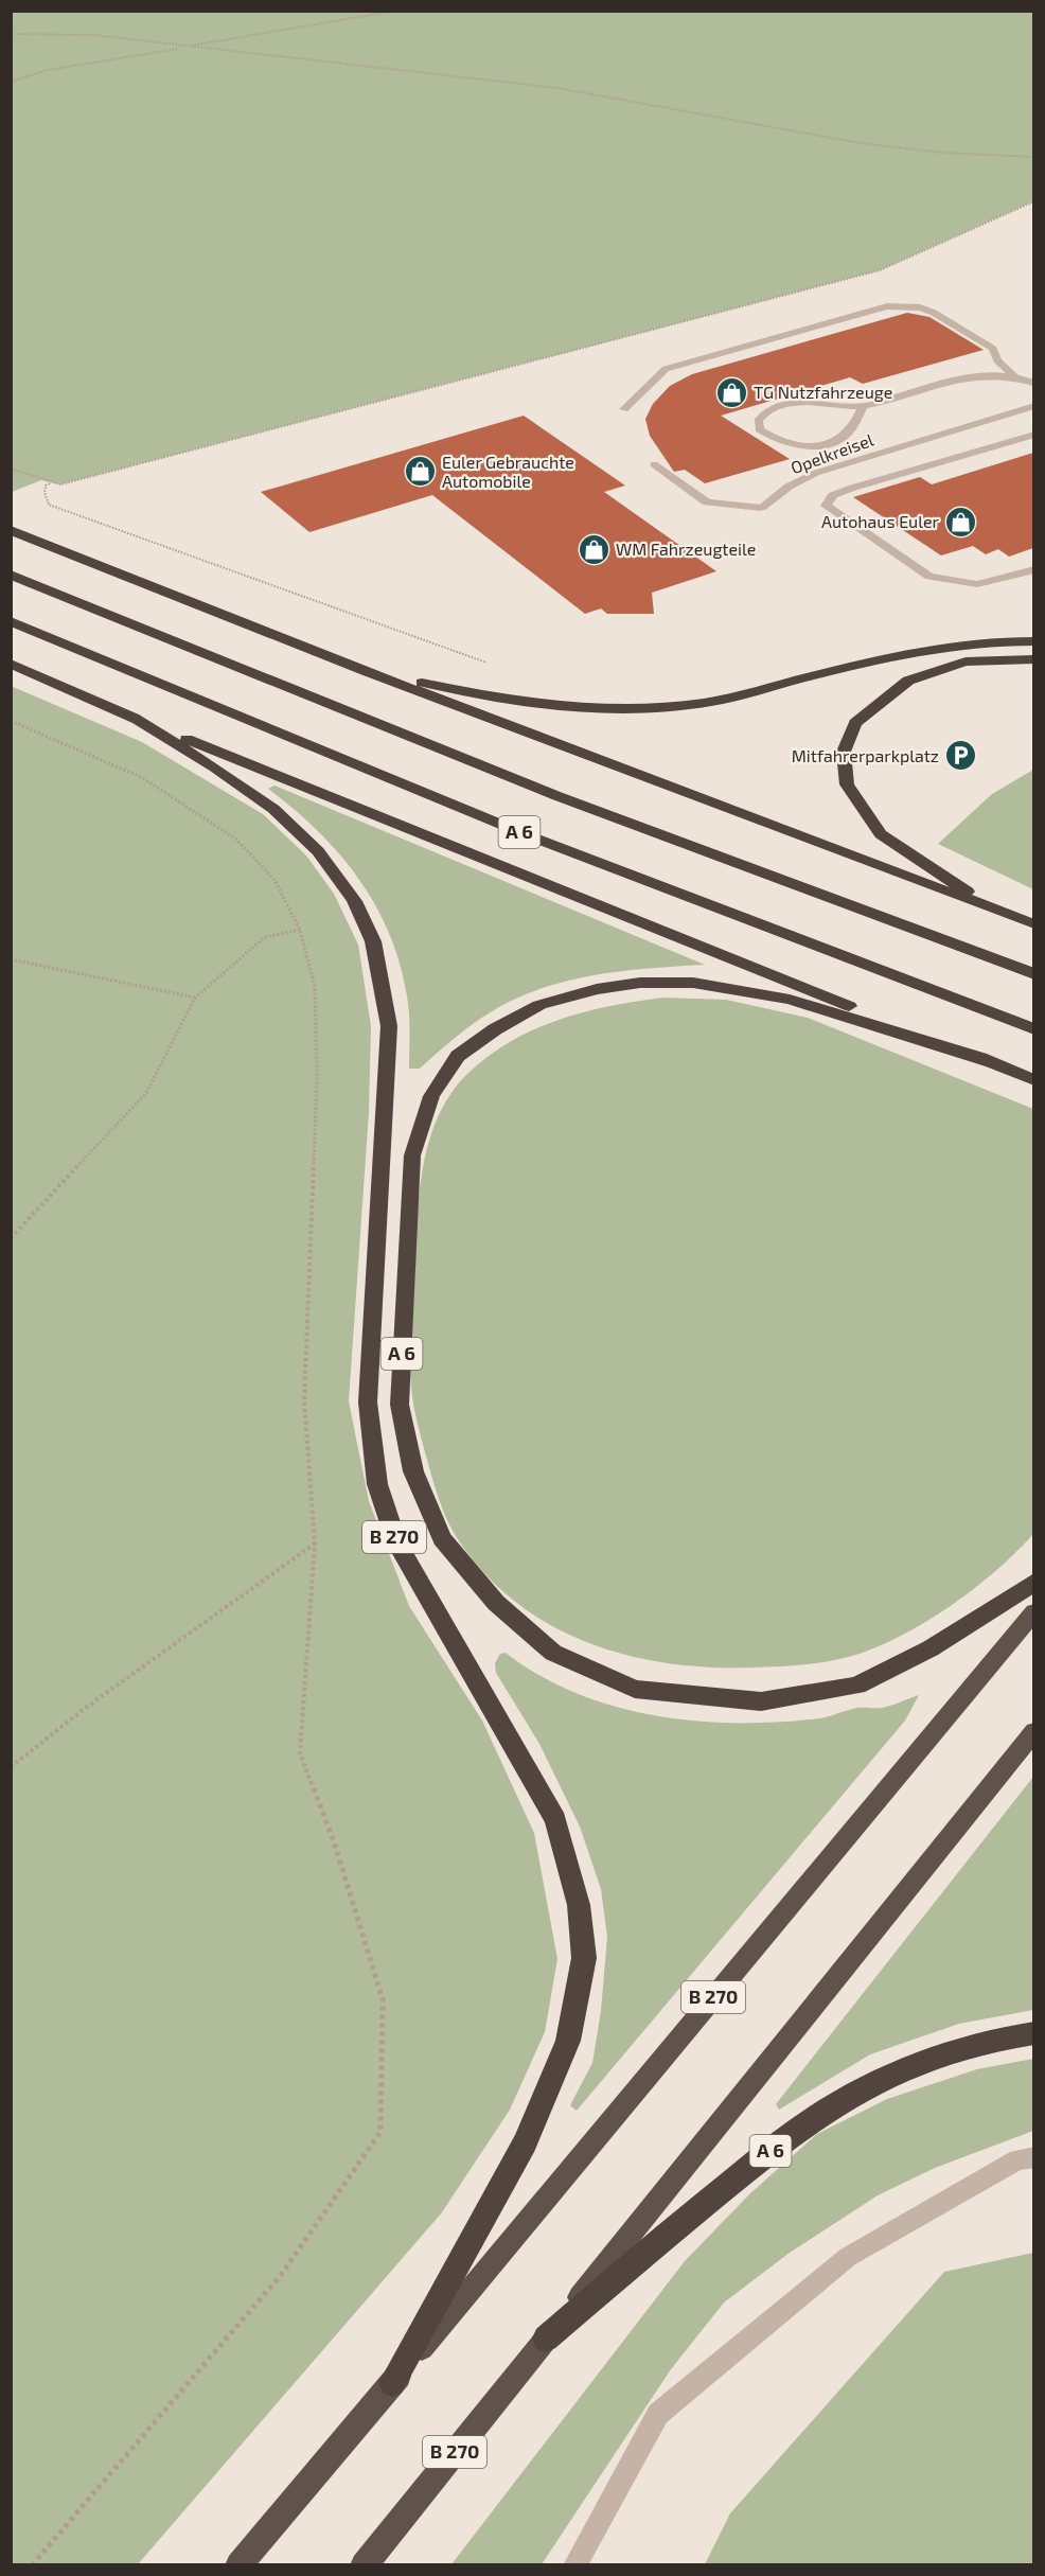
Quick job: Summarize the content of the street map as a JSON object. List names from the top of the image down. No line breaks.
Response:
{"streets":{"highway":["A 6","B 270"],"street":["Opelkreisel"]},"crossings":[["A 6","B 270"]],"places":{"shop":["TG Nutzfahrzeuge","Euler Gebrauchte Automobile","Autohaus Euler","WM Fahrzeugteile"],"parking":["Mitfahrerparkplatz"]}}
